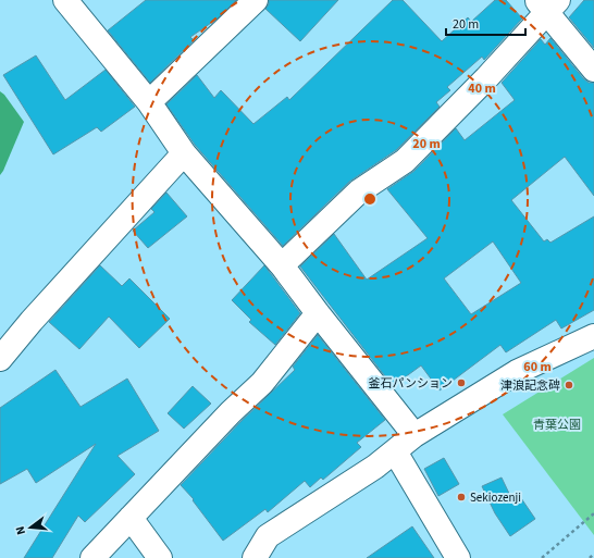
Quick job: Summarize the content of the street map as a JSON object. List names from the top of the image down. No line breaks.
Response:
{"parks":["青葉公園"],"places":["釜石パンション","津浪記念碑","Sekiozenji"],"scale_bar":"20 m","north":"left","rings":["40 m","20 m","60 m"]}
